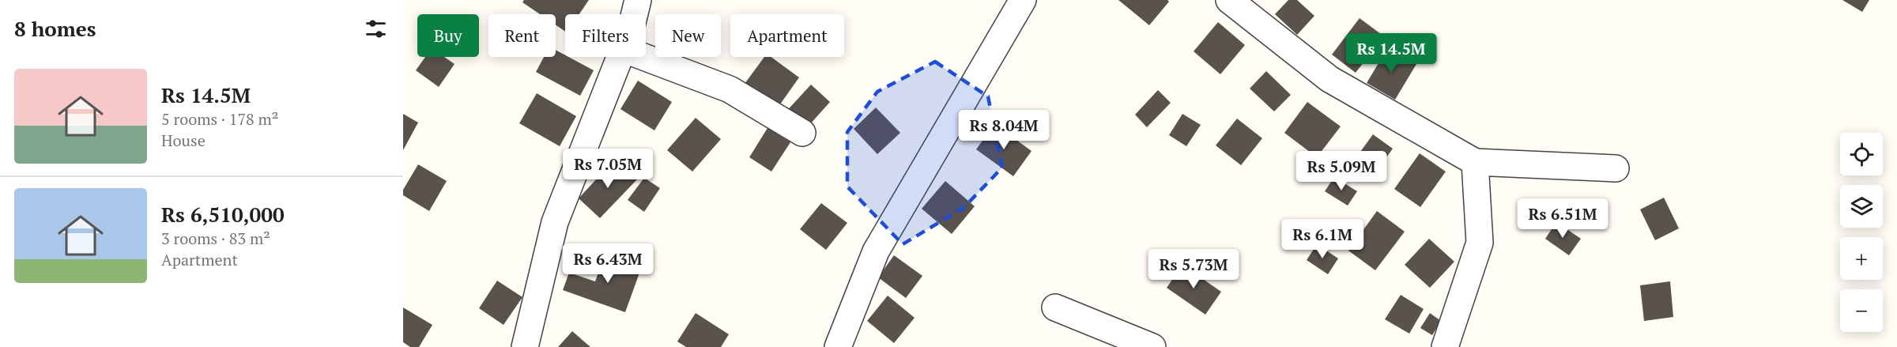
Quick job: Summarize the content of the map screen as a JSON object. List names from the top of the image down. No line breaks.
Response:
{"page":{"heading":"8 homes","chip":["Buy","Rent","Filters","New","Apartment"],"price":["Rs 14.5M","Rs 8.04M","Rs 7.05M","Rs 5.09M","Rs 6.51M","Rs 6.1M","Rs 6.43M","Rs 5.73M"],"list":[{"name":"Rs 14.5M","note":"5 rooms · 178 m² · House"},{"name":"Rs 6,510,000","note":"3 rooms · 83 m² · Apartment"}],"map_buttons":["+","−"]}}
